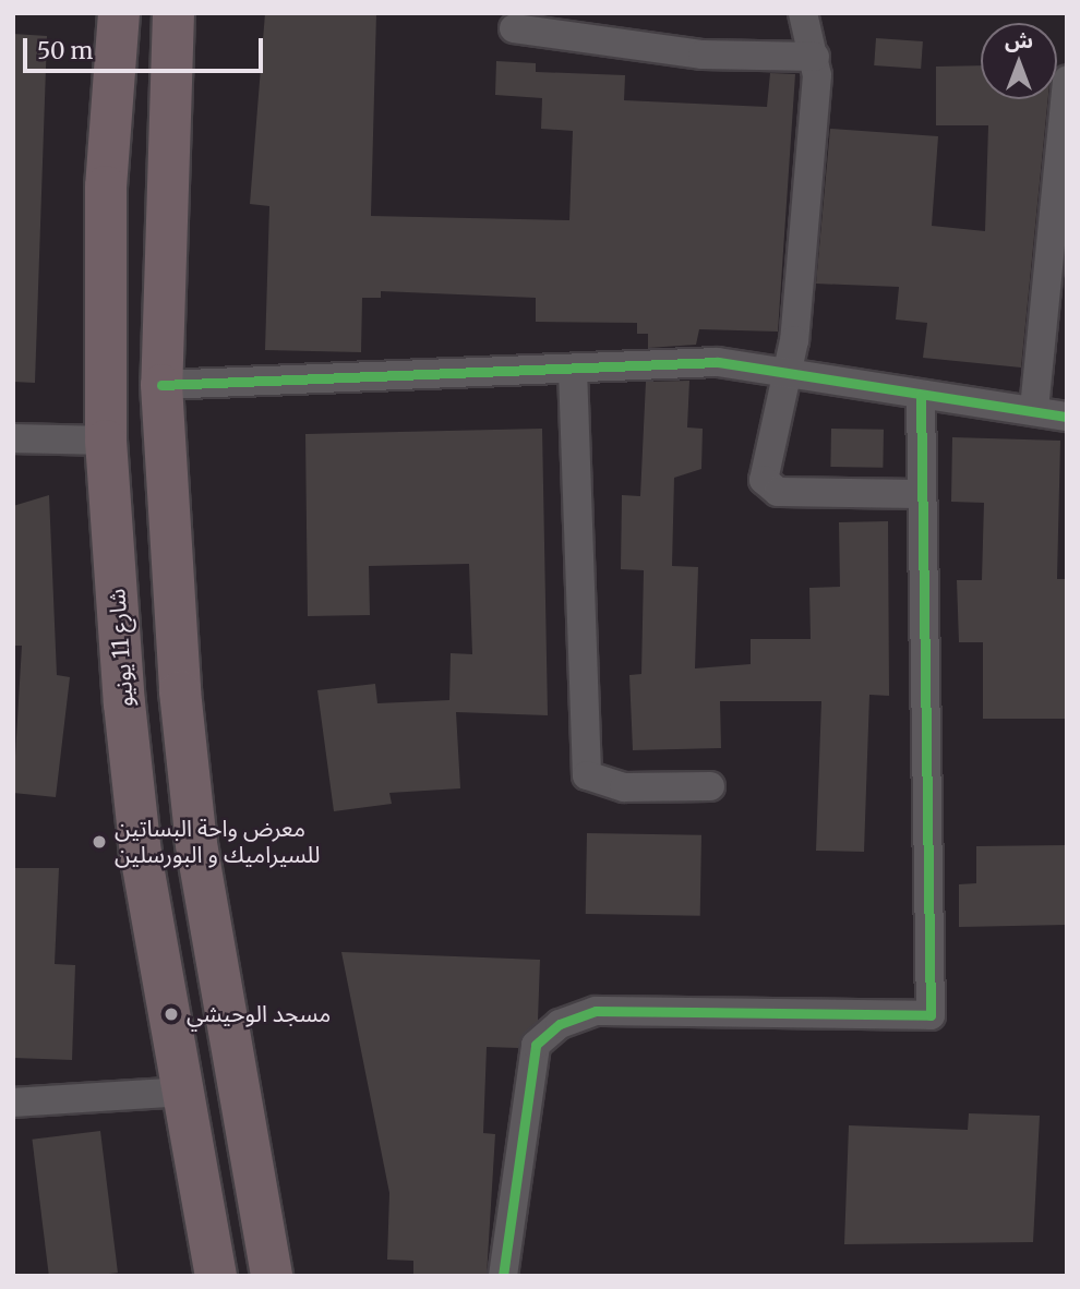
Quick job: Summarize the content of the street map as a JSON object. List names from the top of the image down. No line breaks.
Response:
{"streets":{"highway":["شارع 11 يونيو"]},"places":["معرض واحة البساتين للسيراميك و البورسلين","مسجد الوحيشي"],"scale_bar":"50 m","north":"top"}
